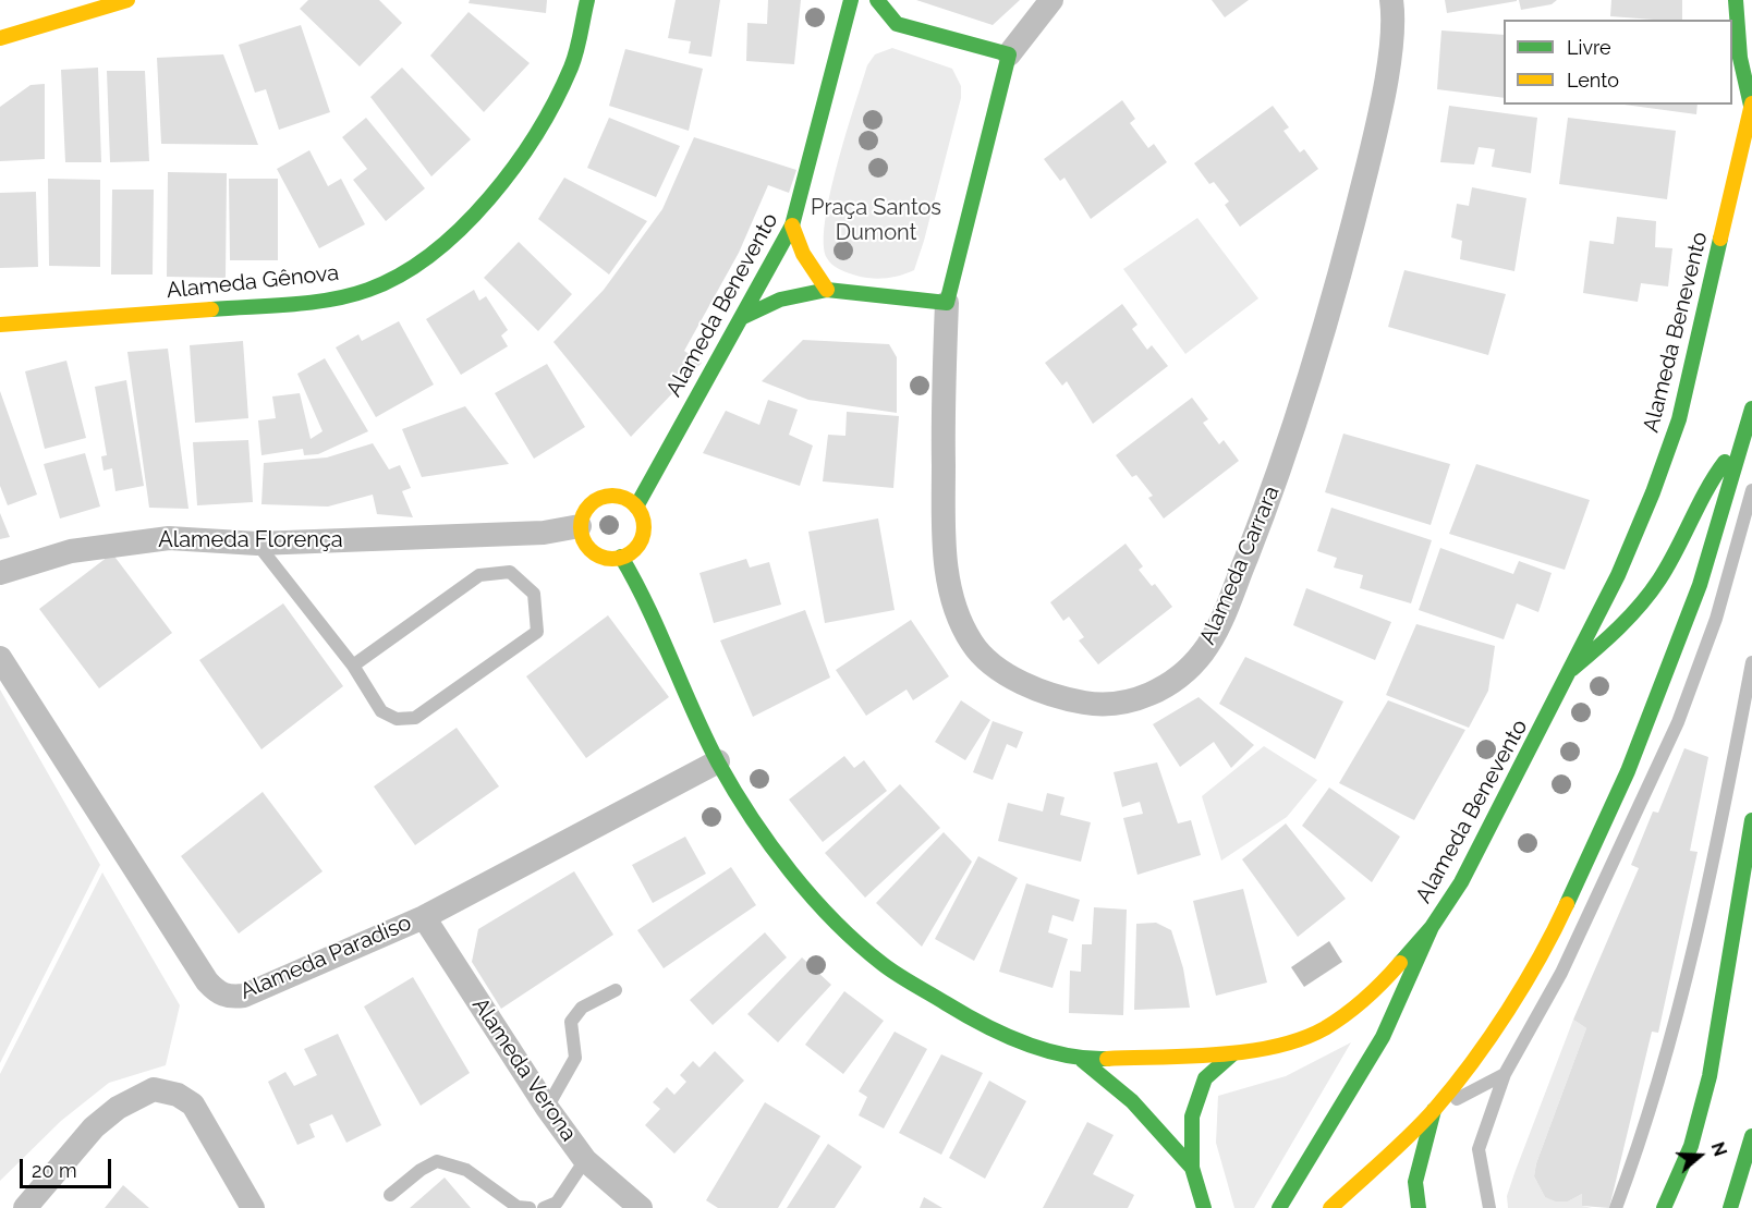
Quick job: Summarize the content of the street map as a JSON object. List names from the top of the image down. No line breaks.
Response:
{"streets":{"street":["Alameda Gênova","Alameda Benevento","Alameda Florença","Alameda Carrara","Alameda Paradiso","Alameda Verona"]},"crossings":[["Alameda Benevento","Alameda Florença"],["Alameda Benevento","Alameda Paradiso"],["Alameda Paradiso","Alameda Verona"]],"parks":["Praça Santos Dumont"],"legend":["Livre","Lento"],"scale_bar":"20 m","north":"right"}
